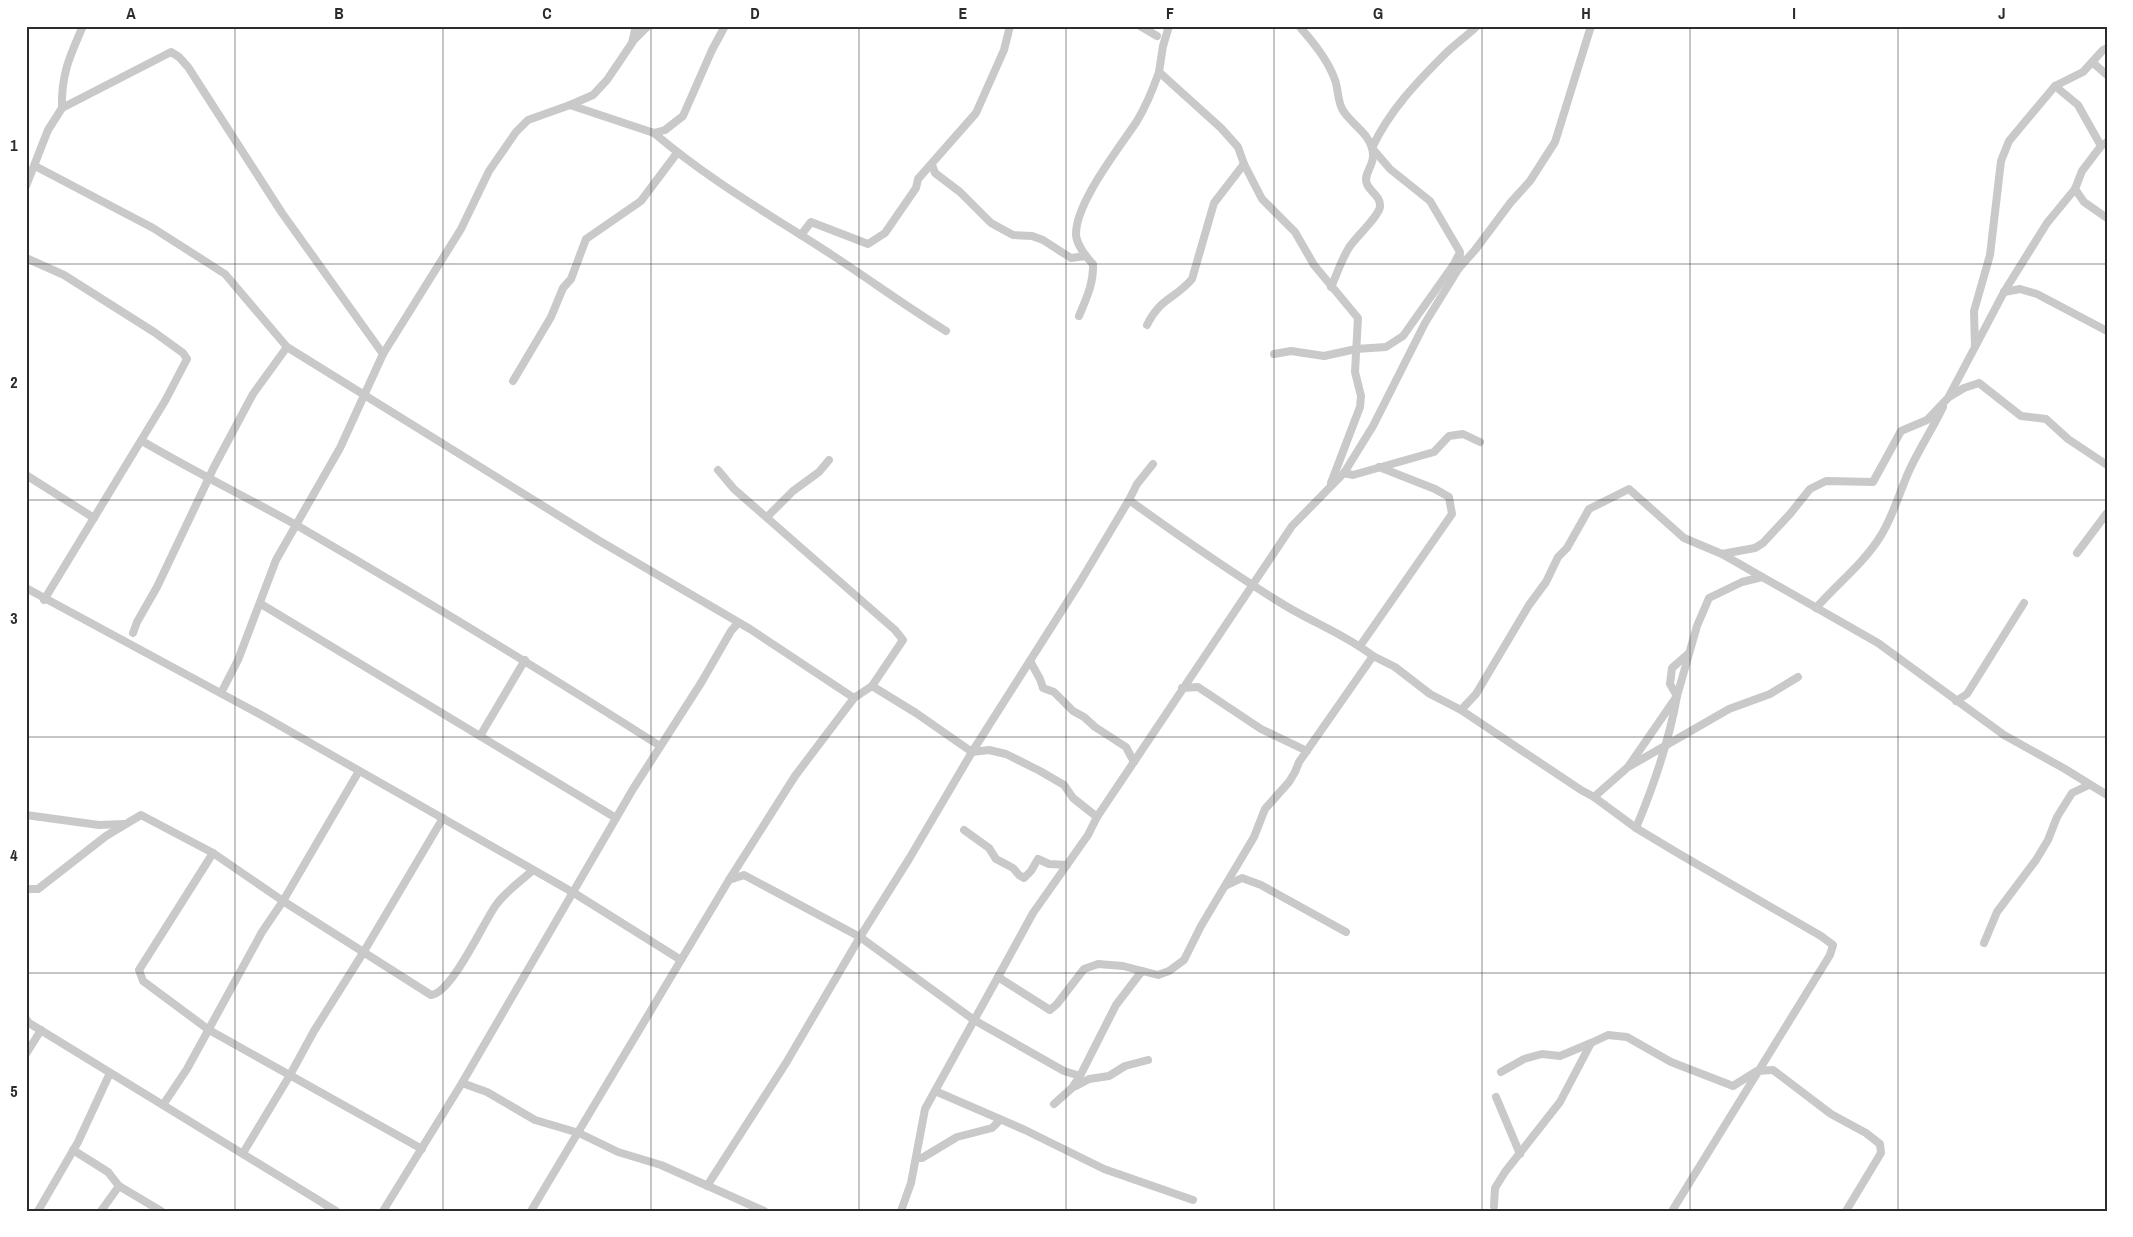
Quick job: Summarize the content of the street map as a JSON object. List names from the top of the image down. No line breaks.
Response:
{"grid":{"columns":["A","B","C","D","E","F","G","H","I","J"],"rows":["1","2","3","4","5"]}}
